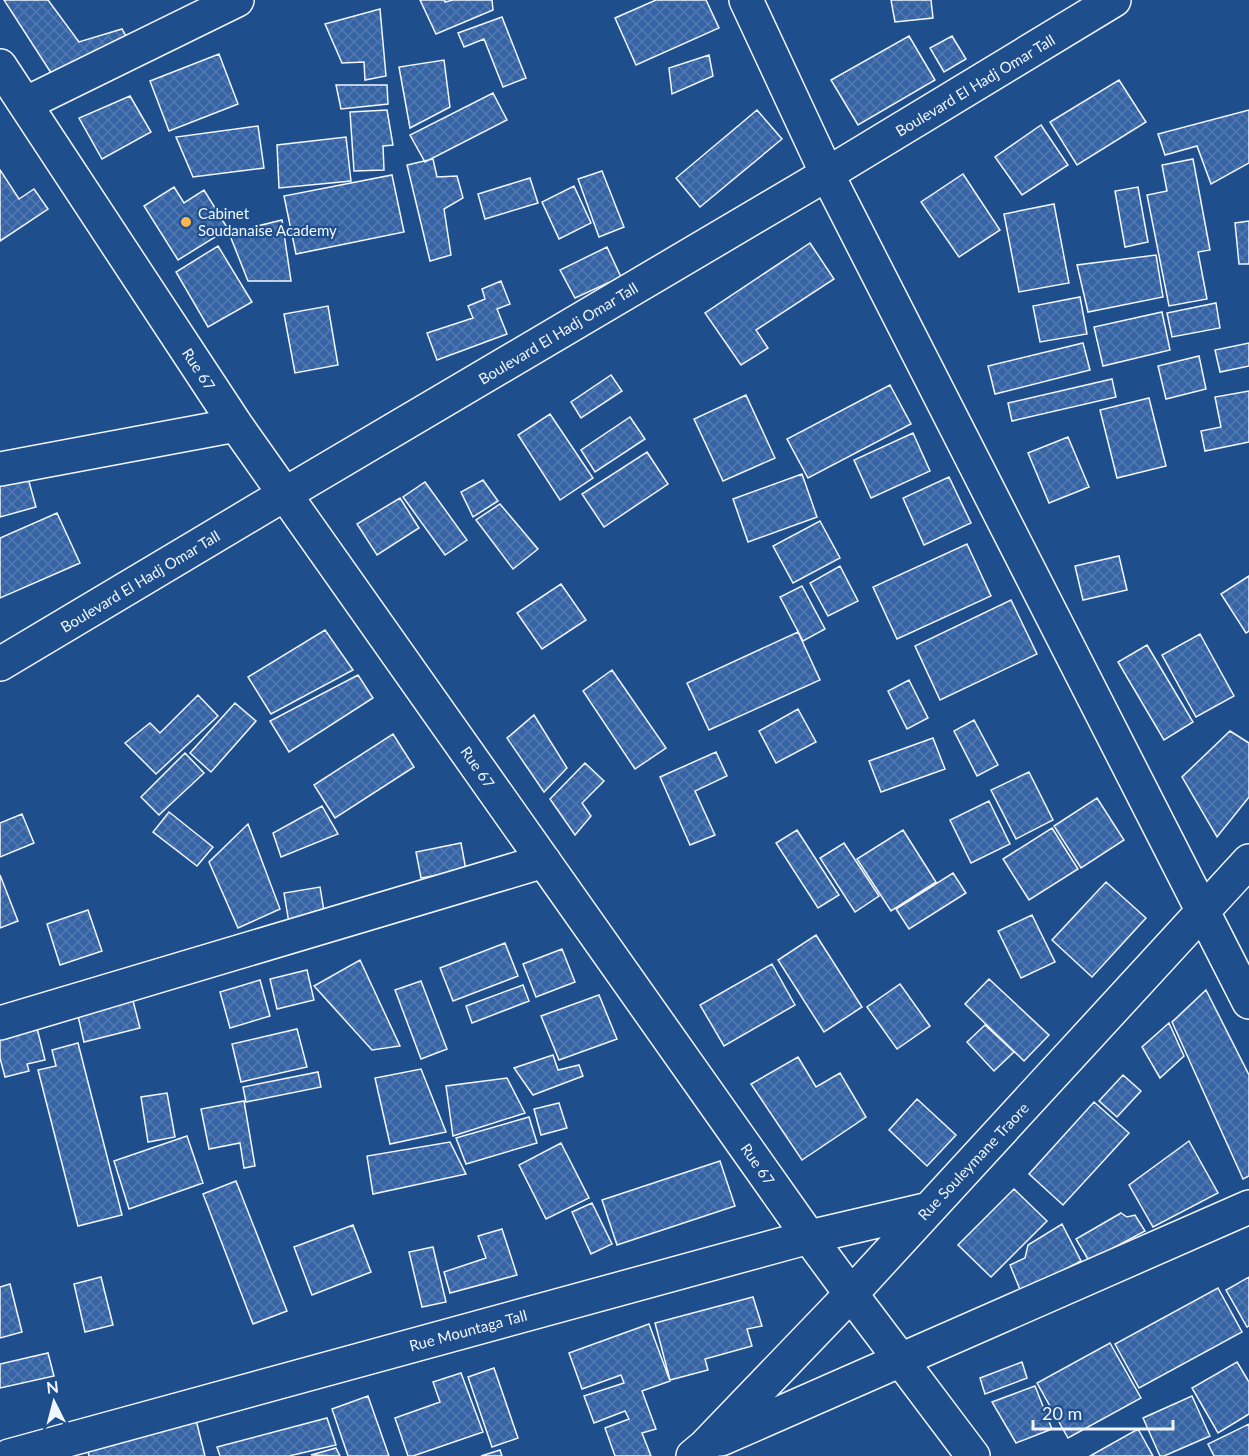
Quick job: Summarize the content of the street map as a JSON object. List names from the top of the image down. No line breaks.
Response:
{"streets":{"street":["Boulevard El Hadj Omar Tall","Rue 67","Rue Souleymane Traore","Rue Mountaga Tall"]},"crossings":[["Boulevard El Hadj Omar Tall","Rue 67"],["Rue 67","Rue Souleymane Traore"],["Rue 67","Rue Mountaga Tall"],["Rue Souleymane Traore","Rue Mountaga Tall"]],"places":["Cabinet Soudanaise Academy"],"scale_bar":"20 m","north":"top"}
